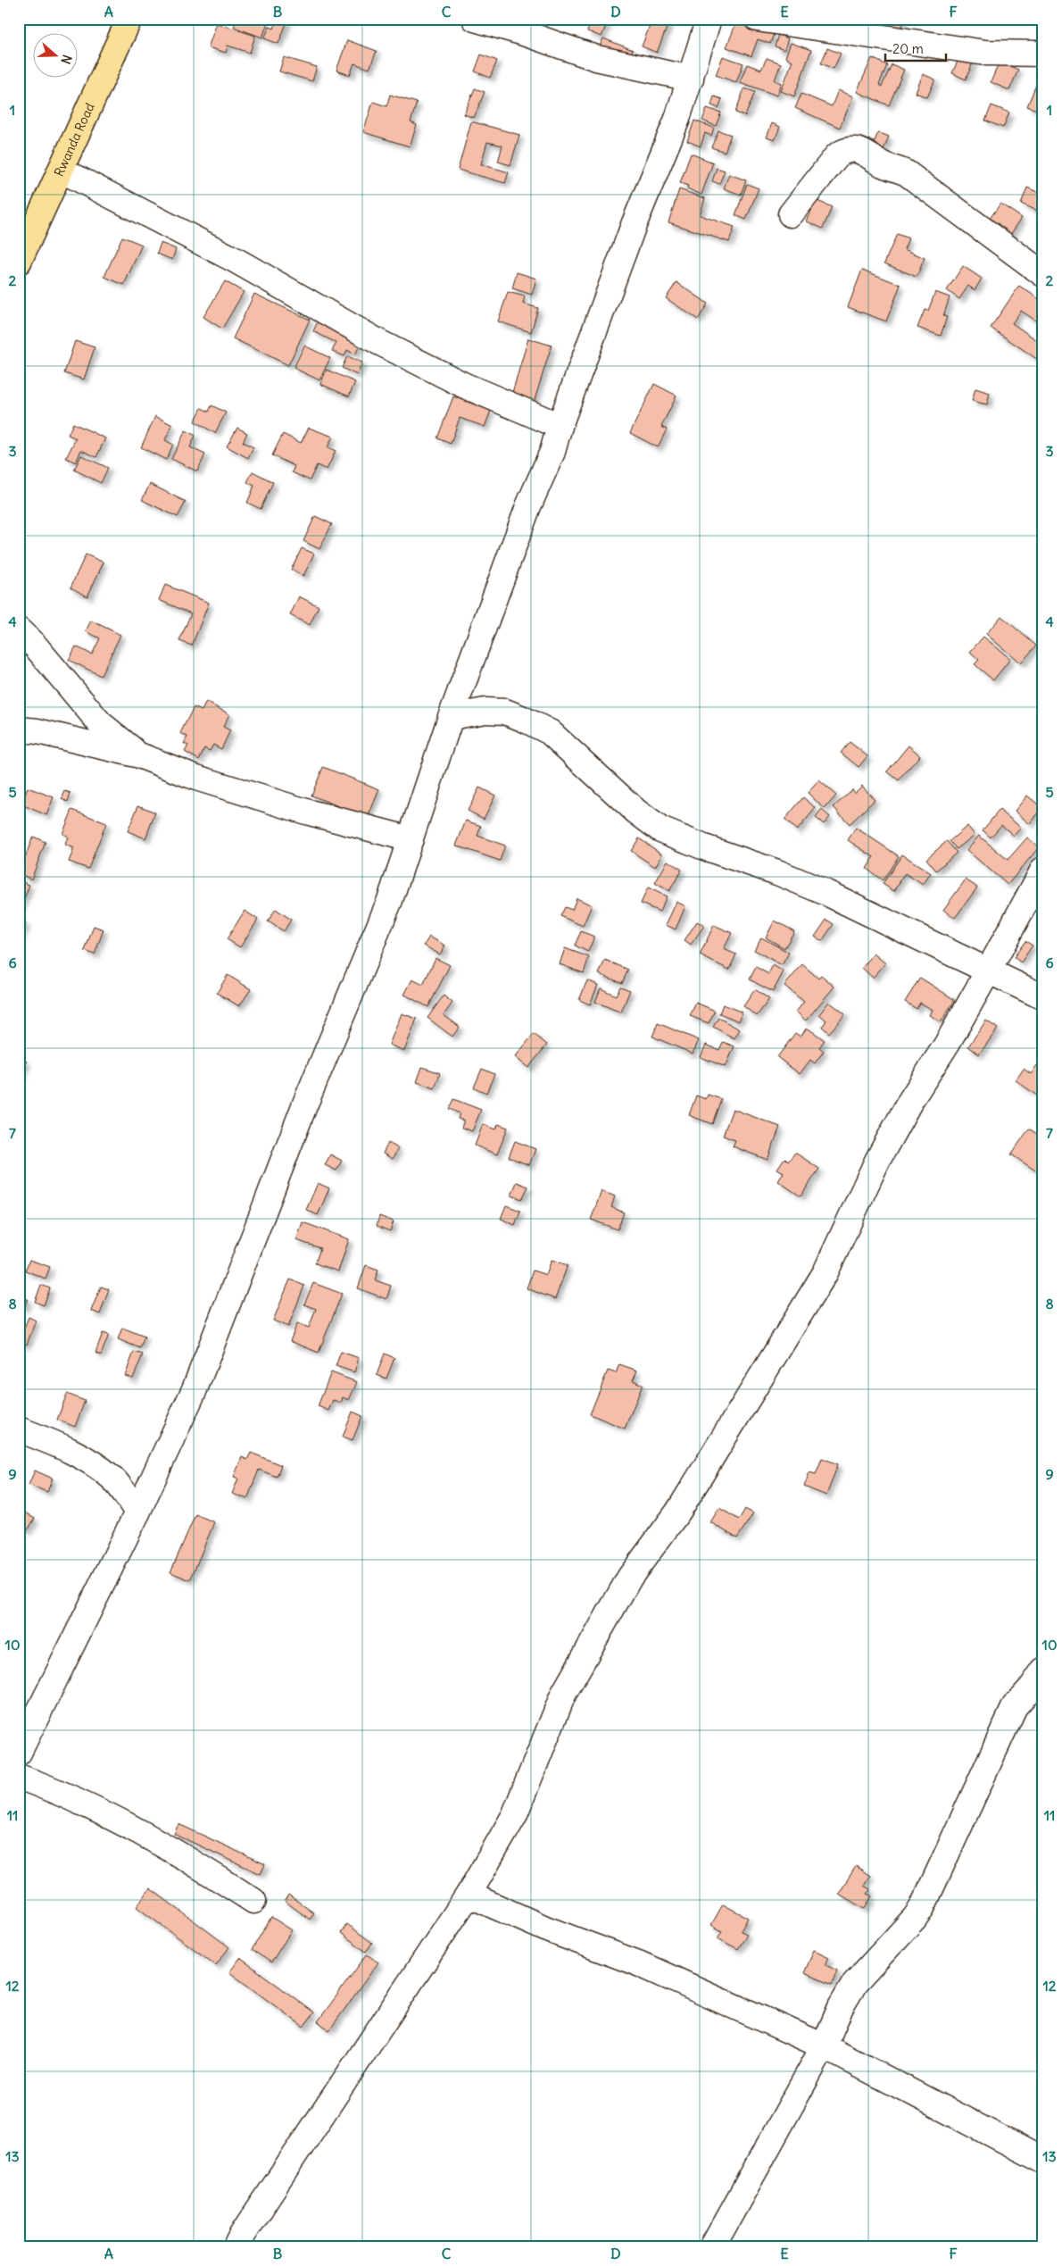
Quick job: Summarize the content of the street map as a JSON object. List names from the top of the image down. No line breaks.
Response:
{"streets":{"highway":["Rwanda Road"]},"scale_bar":"20 m","north":"right","grid":{"columns":["A","B","C","D","E","F"],"rows":["1","2","3","4","5","6","7","8","9","10","11","12","13"]}}
